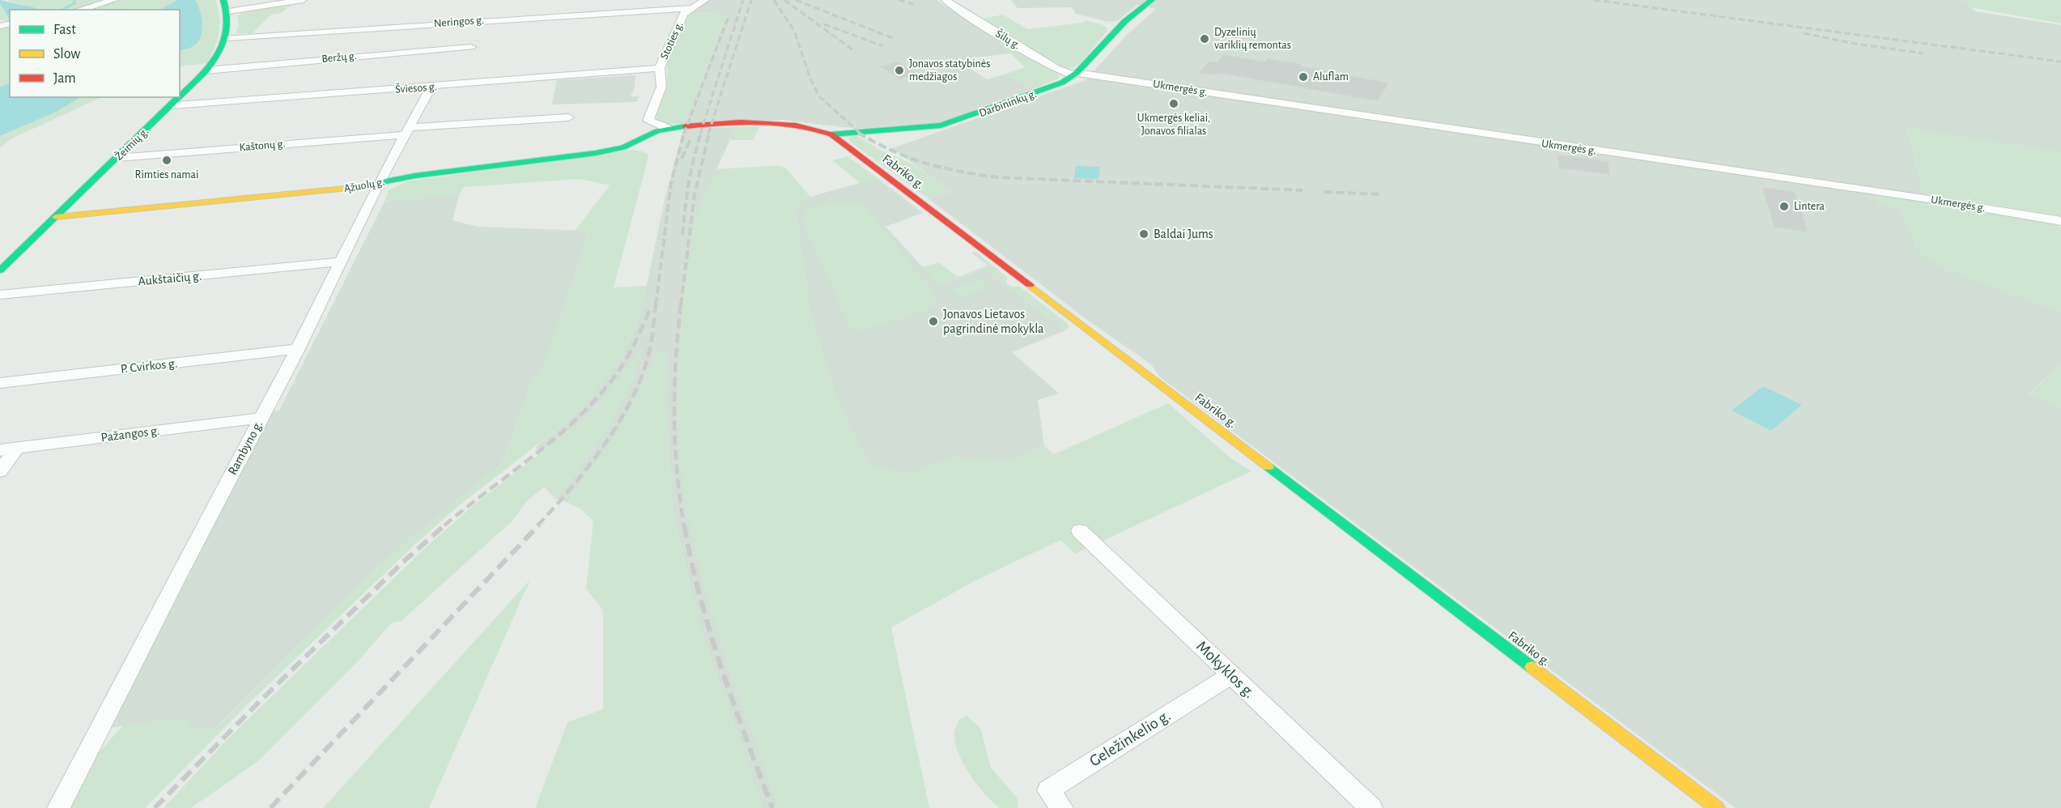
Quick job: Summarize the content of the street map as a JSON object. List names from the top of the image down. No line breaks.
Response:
{"streets":{"main road":["Darbininkų g.","Žeimių g.","Fabriko g.","Ąžuolų g."],"street":["Neringos g.","Šilų g.","Stoties g.","Beržų g.","Šviesos g.","Ukmergės g.","Kaštonų g.","Aukštaičių g.","P. Cvirkos g.","Pažangos g.","Rambyno g.","Mokyklos g.","Geležinkelio g."]},"crossings":[["Neringos g.","Stoties g."],["Neringos g.","Žeimių g."],["Šilų g.","Ukmergės g."],["Šilų g.","Darbininkų g."],["Stoties g.","Šviesos g."],["Stoties g.","Ąžuolų g."],["Beržų g.","Žeimių g."],["Šviesos g.","Žeimių g."],["Šviesos g.","Rambyno g."],["Ukmergės g.","Darbininkų g."],["Darbininkų g.","Fabriko g."],["Žeimių g.","Kaštonų g."],["Žeimių g.","Ąžuolų g."],["Kaštonų g.","Rambyno g."],["Fabriko g.","Ąžuolų g."],["Ąžuolų g.","Rambyno g."],["Aukštaičių g.","Rambyno g."],["P. Cvirkos g.","Rambyno g."],["Pažangos g.","Rambyno g."],["Mokyklos g.","Geležinkelio g."]],"places":["Dyzelinių variklių remontas","Jonavos statybinės medžiagos","Aluflam","Ukmergės keliai, Jonavos filialas","Rimties namai","Lintera","Baldai Jums","Jonavos Lietavos pagrindinė mokykla"],"legend":["Fast","Slow","Jam"]}
